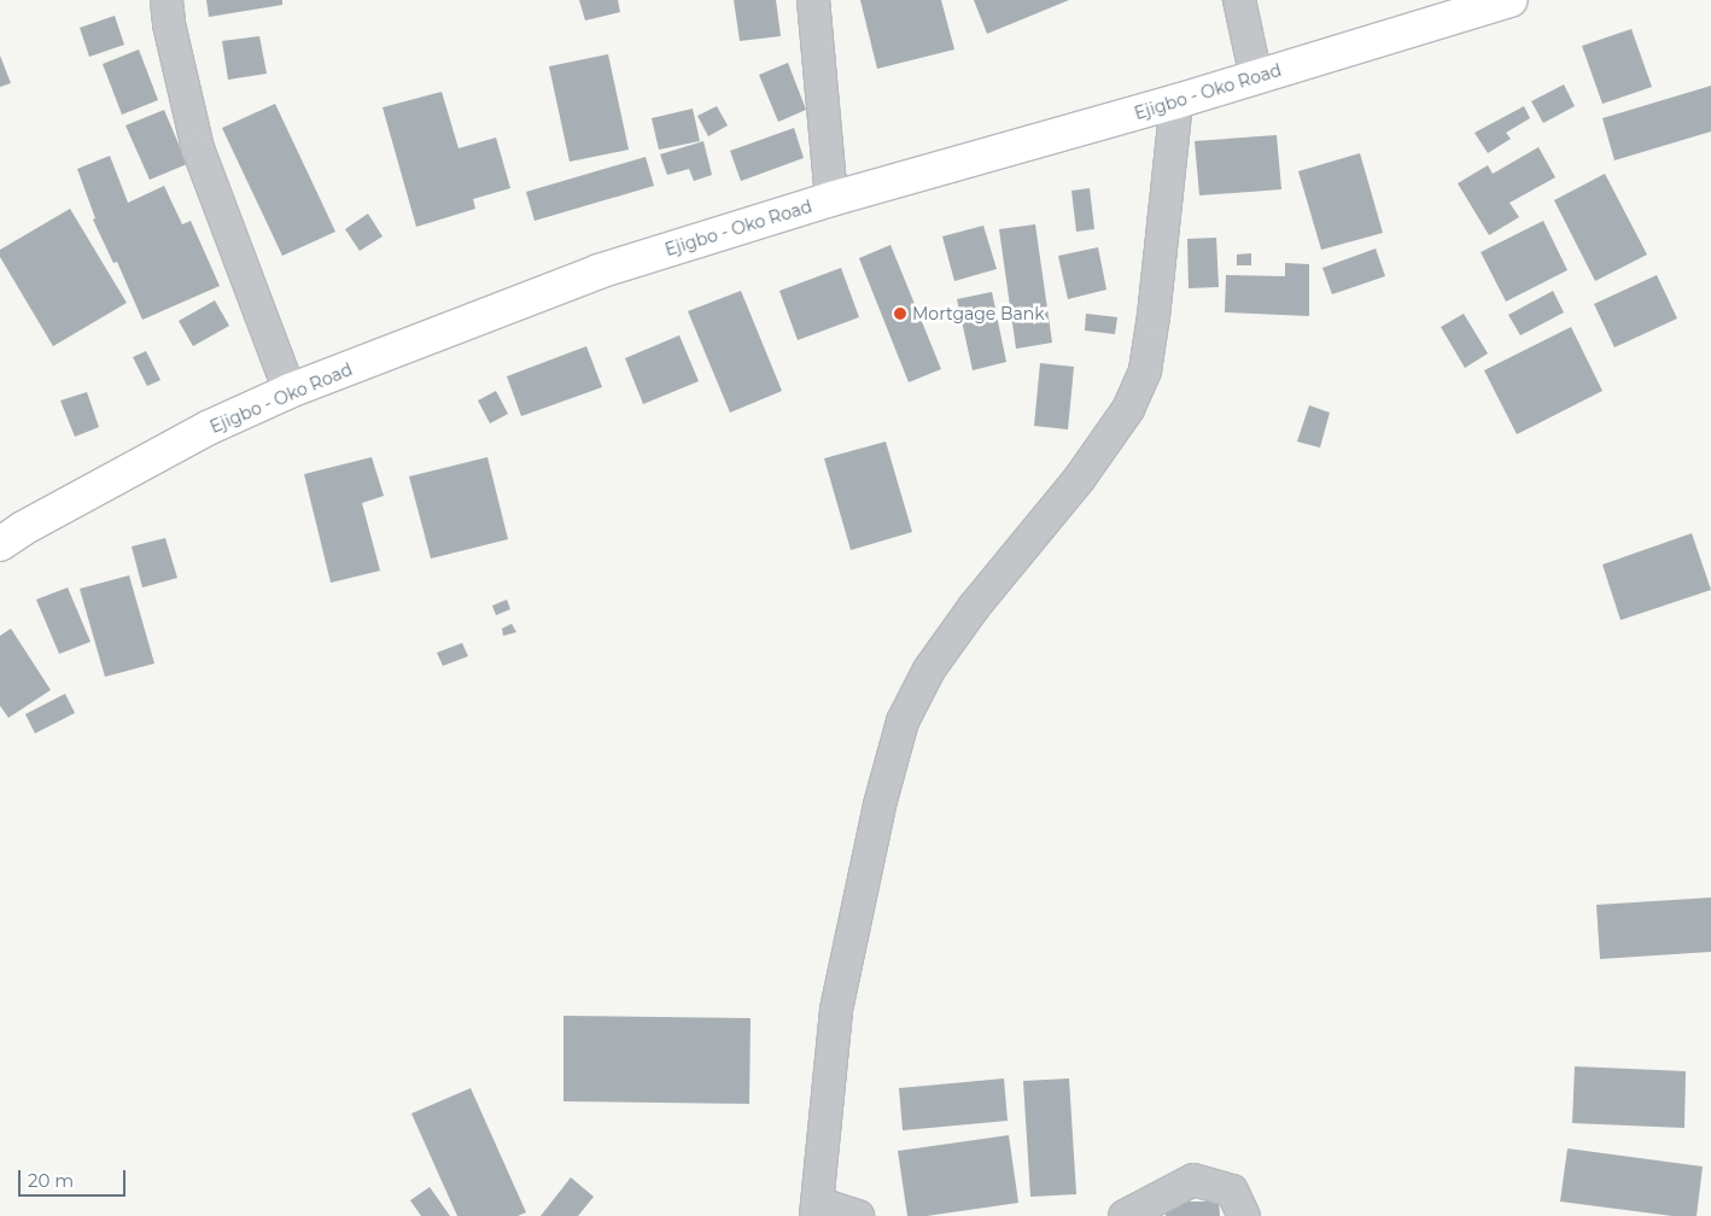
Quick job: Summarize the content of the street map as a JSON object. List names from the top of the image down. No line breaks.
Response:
{"streets":{"main road":["Ejigbo - Oko Road"]},"places":["Mortgage Bank"],"scale_bar":"20 m"}
